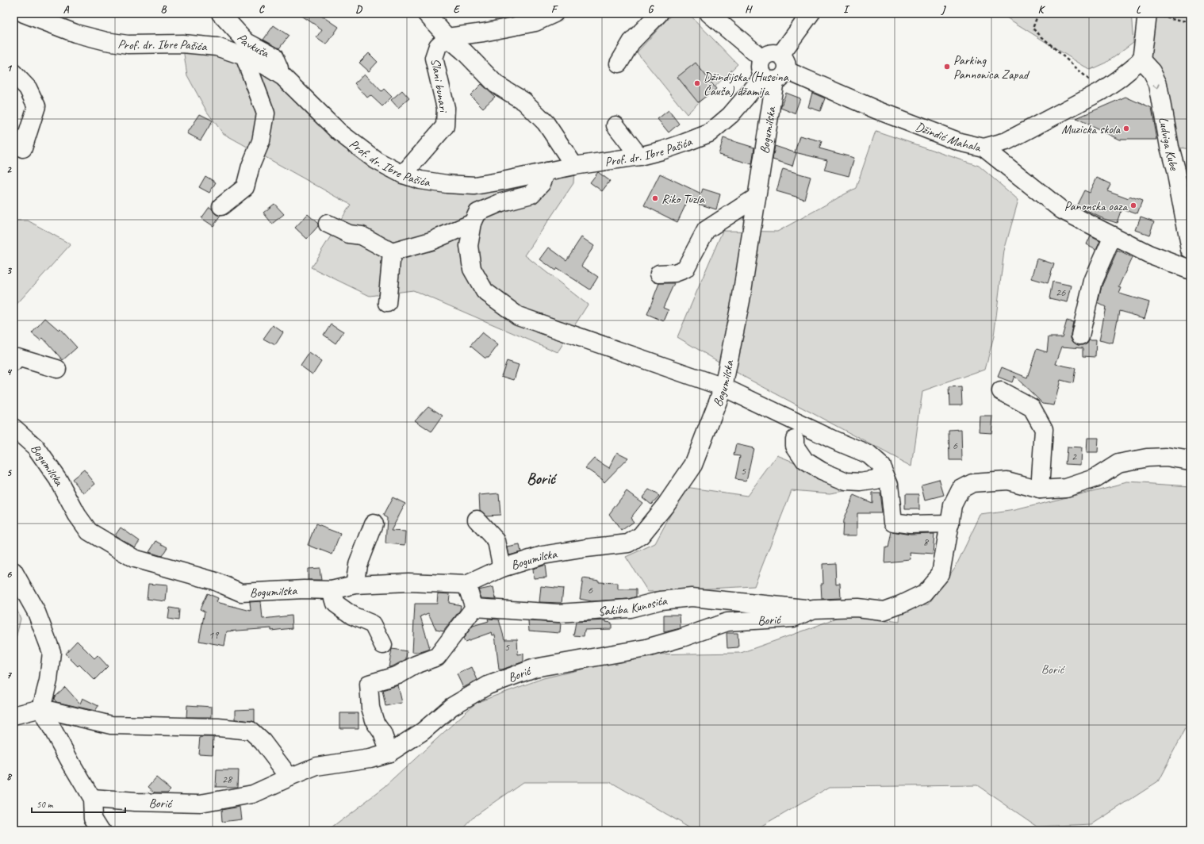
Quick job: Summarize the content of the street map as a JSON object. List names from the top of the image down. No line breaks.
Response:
{"streets":{"street":["Pavkuša","Prof. dr. Ibre Pašića","Slani bunari","Bogumilska","Džindić Mahala","Ludviga Kube","Sakiba Kunosića","Borić"]},"crossings":[["Pavkuša","Prof. dr. Ibre Pašića"],["Prof. dr. Ibre Pašića","Slani bunari"],["Prof. dr. Ibre Pašića","Bogumilska"],["Prof. dr. Ibre Pašića","Džindić Mahala"],["Bogumilska","Džindić Mahala"],["Sakiba Kunosića","Borić"]],"one_way":["Ludviga Kube"],"districts":["Borić"],"parks":["Borić"],"places":["Parking Pannonica Zapad","Džindijska (Huseina Čauša) džamija","Muzicka skola","Riko Tuzla","Panonska oaza"],"house_numbers":["26","6","2","5","8","6","19","5","28"],"scale_bar":"50 m","grid":{"columns":["A","B","C","D","E","F","G","H","I","J","K","L"],"rows":["1","2","3","4","5","6","7","8"]}}
